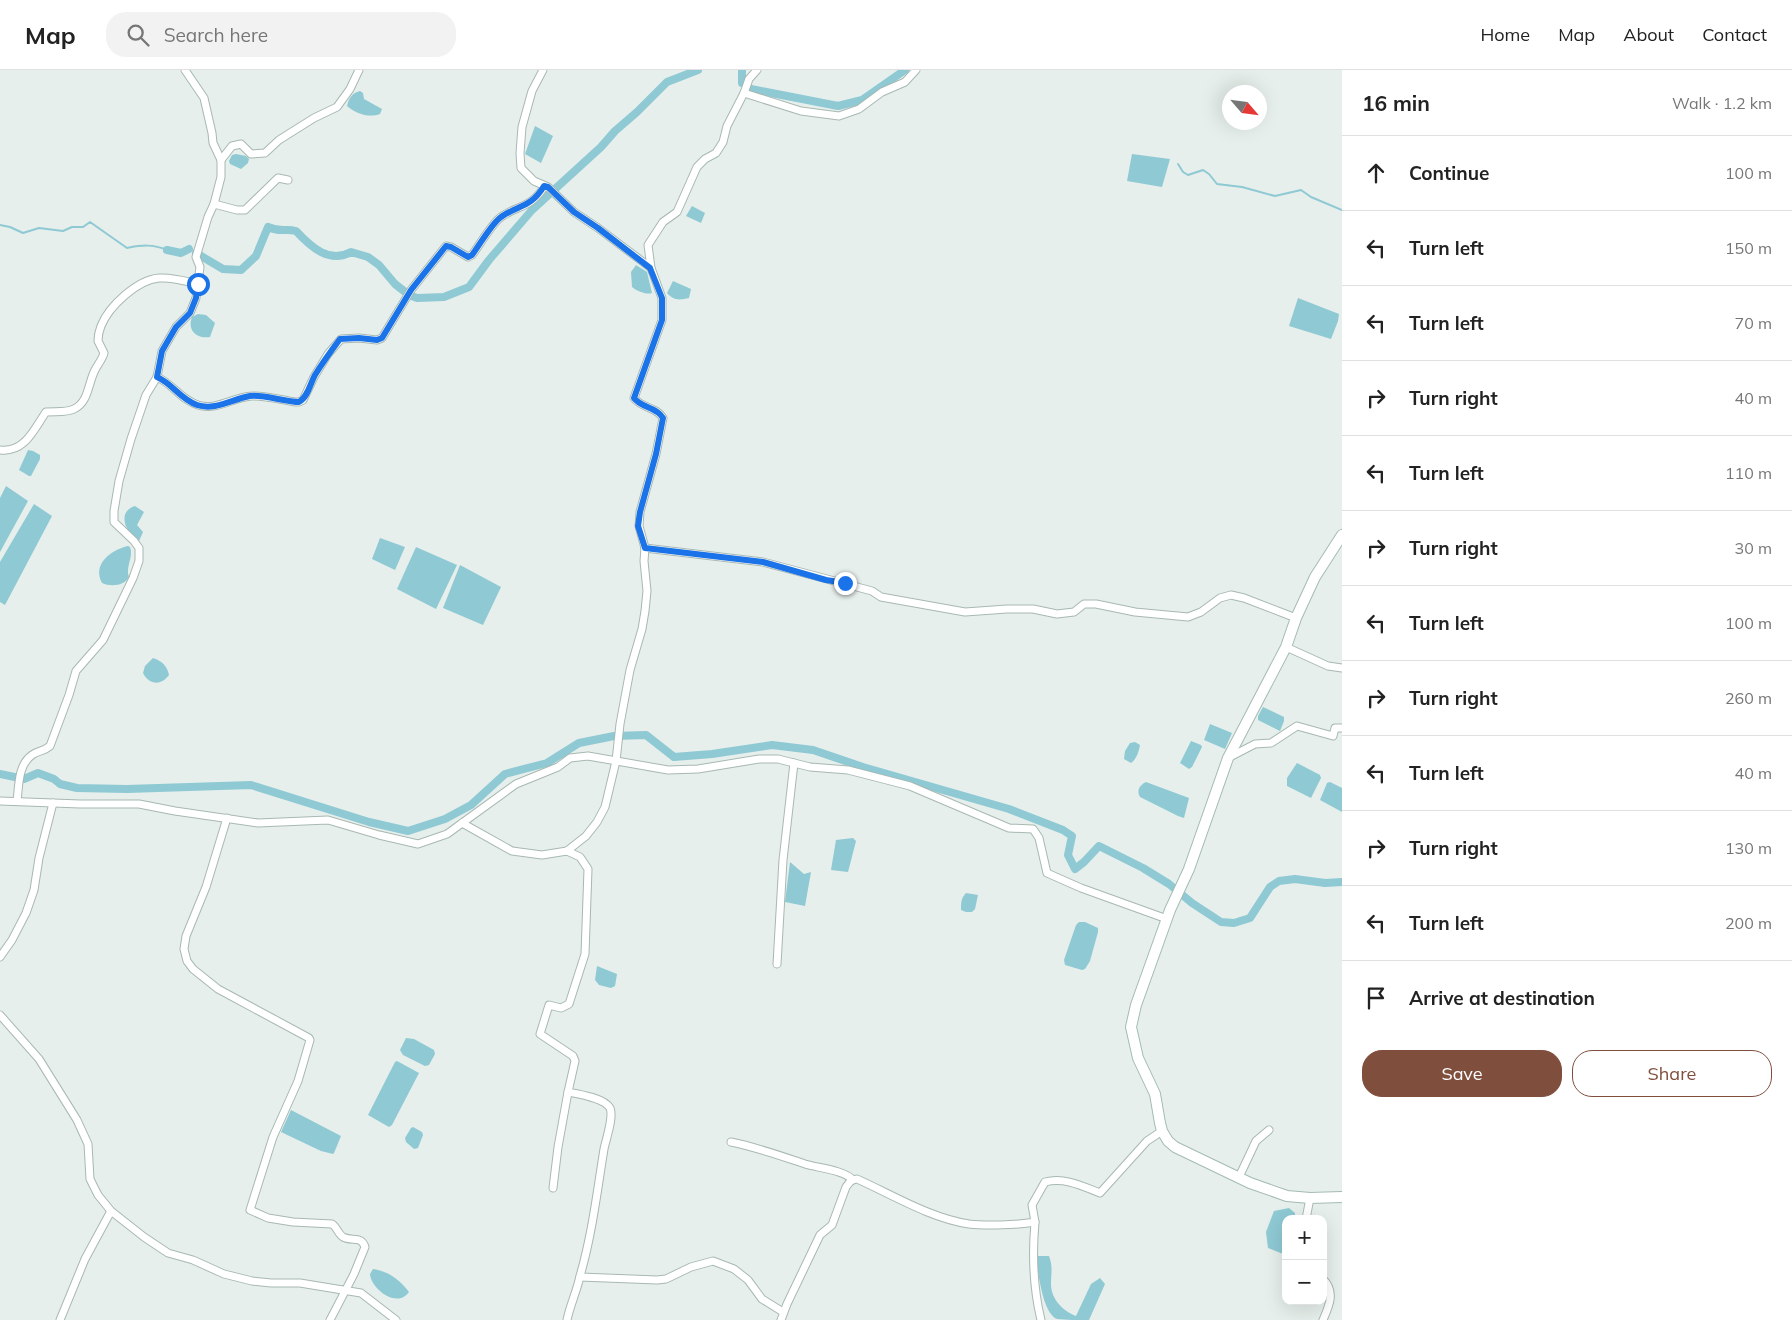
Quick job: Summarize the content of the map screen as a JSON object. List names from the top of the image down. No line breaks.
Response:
{"north":"bottom right","page":{"header":"Map","search":"Search here","nav":["Home","Map","About","Contact"],"heading":["16 min","Walk · 1.2 km"],"list":[["Continue","100 m"],["Turn left","150 m"],["Turn left","70 m"],["Turn right","40 m"],["Turn left","110 m"],["Turn right","30 m"],["Turn left","100 m"],["Turn right","260 m"],["Turn left","40 m"],["Turn right","130 m"],["Turn left","200 m"],"Arrive at destination"],"buttons":["Save","Share"],"map_buttons":["+","−"]}}
